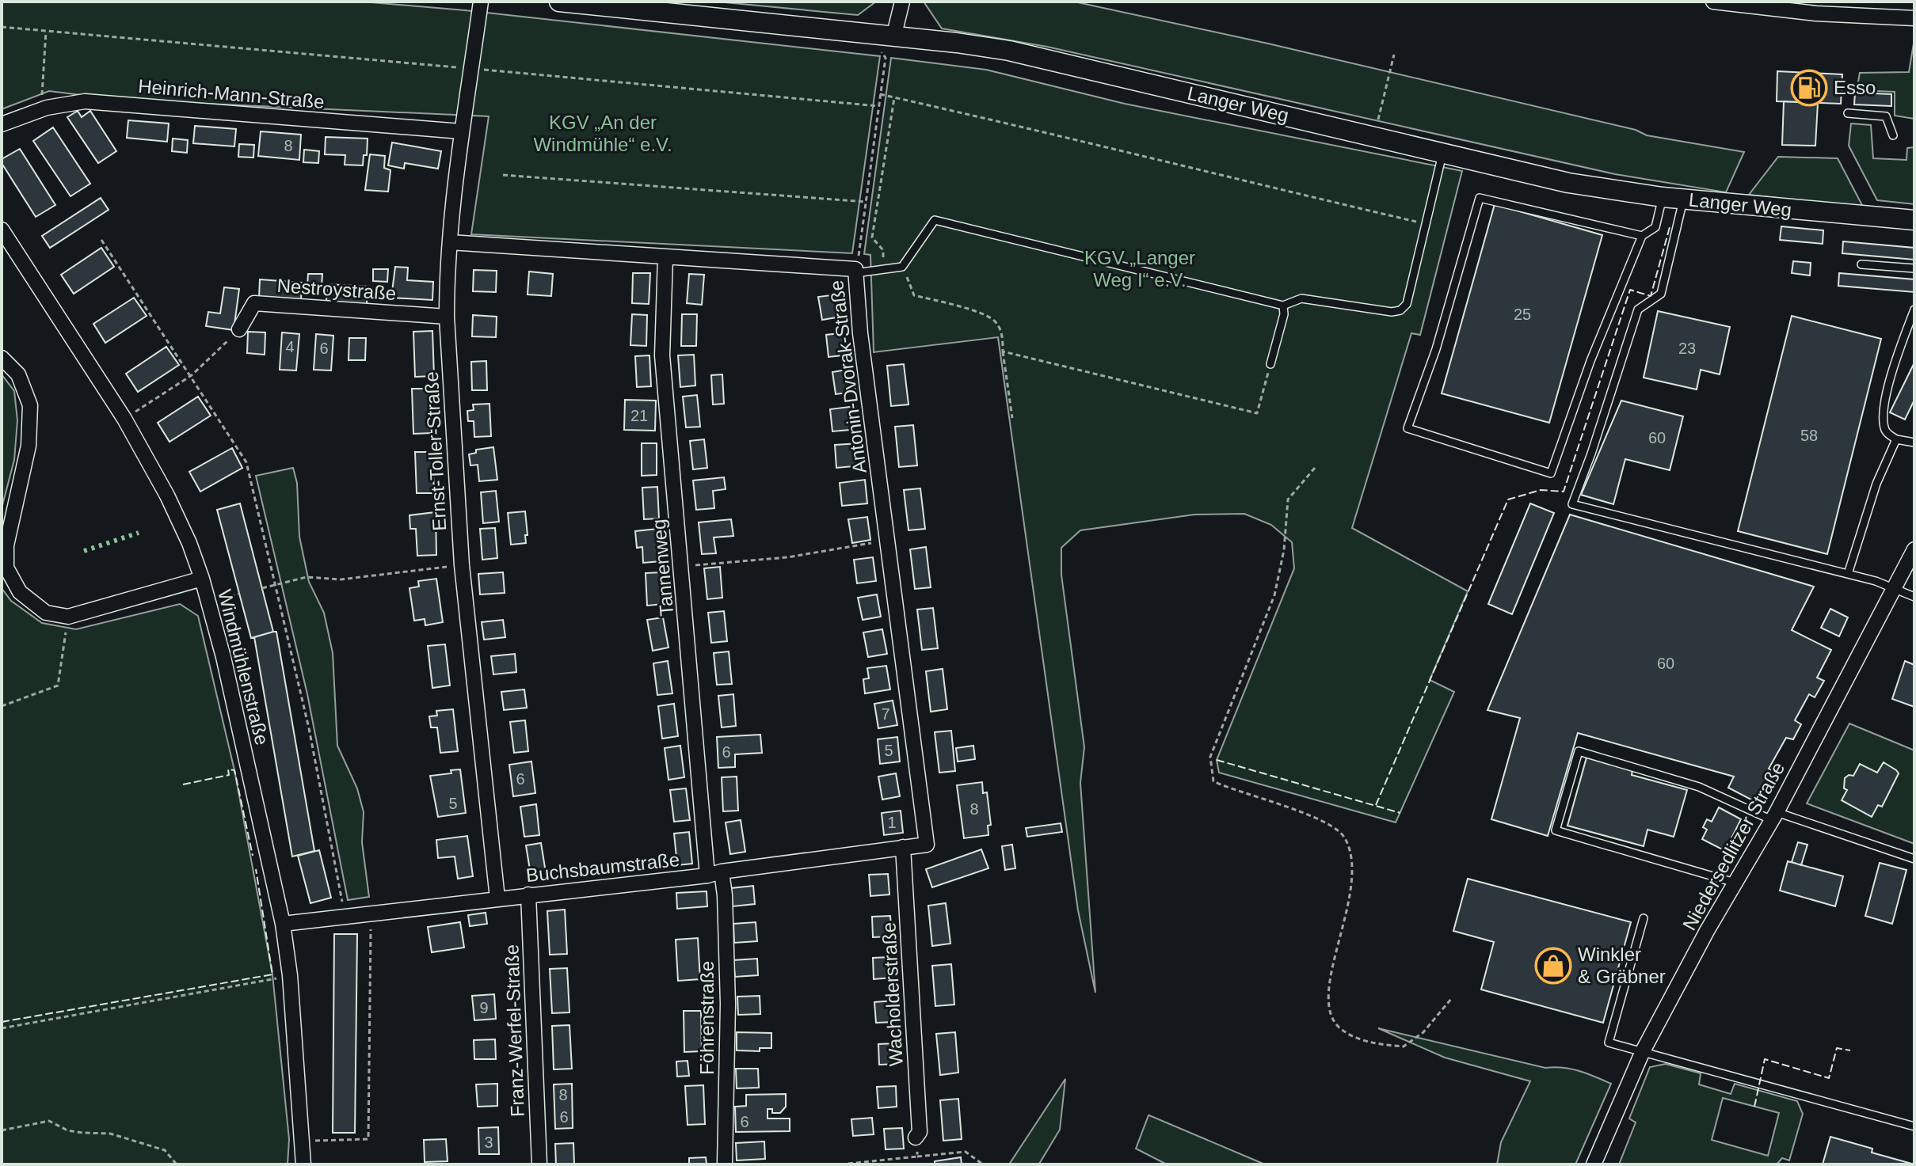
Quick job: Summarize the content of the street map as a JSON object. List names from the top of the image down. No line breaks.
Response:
{"streets":{"main road":["Langer Weg"],"street":["Heinrich-Mann-Straße","Nestroystraße","Antonin-Dvorak-Straße","Ernst-Toller-Straße","Tannenweg","Windmühlenstraße","Niedersedlitzer Straße","Buchsbaumstraße","Wacholderstraße","Föhrenstraße","Franz-Werfel-Straße"]},"crossings":[["Heinrich-Mann-Straße","Ernst-Toller-Straße"],["Nestroystraße","Ernst-Toller-Straße"],["Antonin-Dvorak-Straße","Ernst-Toller-Straße"],["Antonin-Dvorak-Straße","Tannenweg"],["Antonin-Dvorak-Straße","Buchsbaumstraße"],["Ernst-Toller-Straße","Buchsbaumstraße"],["Tannenweg","Buchsbaumstraße"],["Tannenweg","Föhrenstraße"],["Windmühlenstraße","Buchsbaumstraße"],["Buchsbaumstraße","Wacholderstraße"],["Buchsbaumstraße","Föhrenstraße"],["Buchsbaumstraße","Franz-Werfel-Straße"]],"parks":["KGV „An der Windmühle“ e.V.","KGV „Langer Weg I“ e.V."],"places":{"fuel station":["Esso"],"shop":["Winkler & Gräbner"]},"house_numbers":["8","25","4","6","23","21","58","60","60","7","5","6","6","5","8","1","9","8","6","6","3"]}
